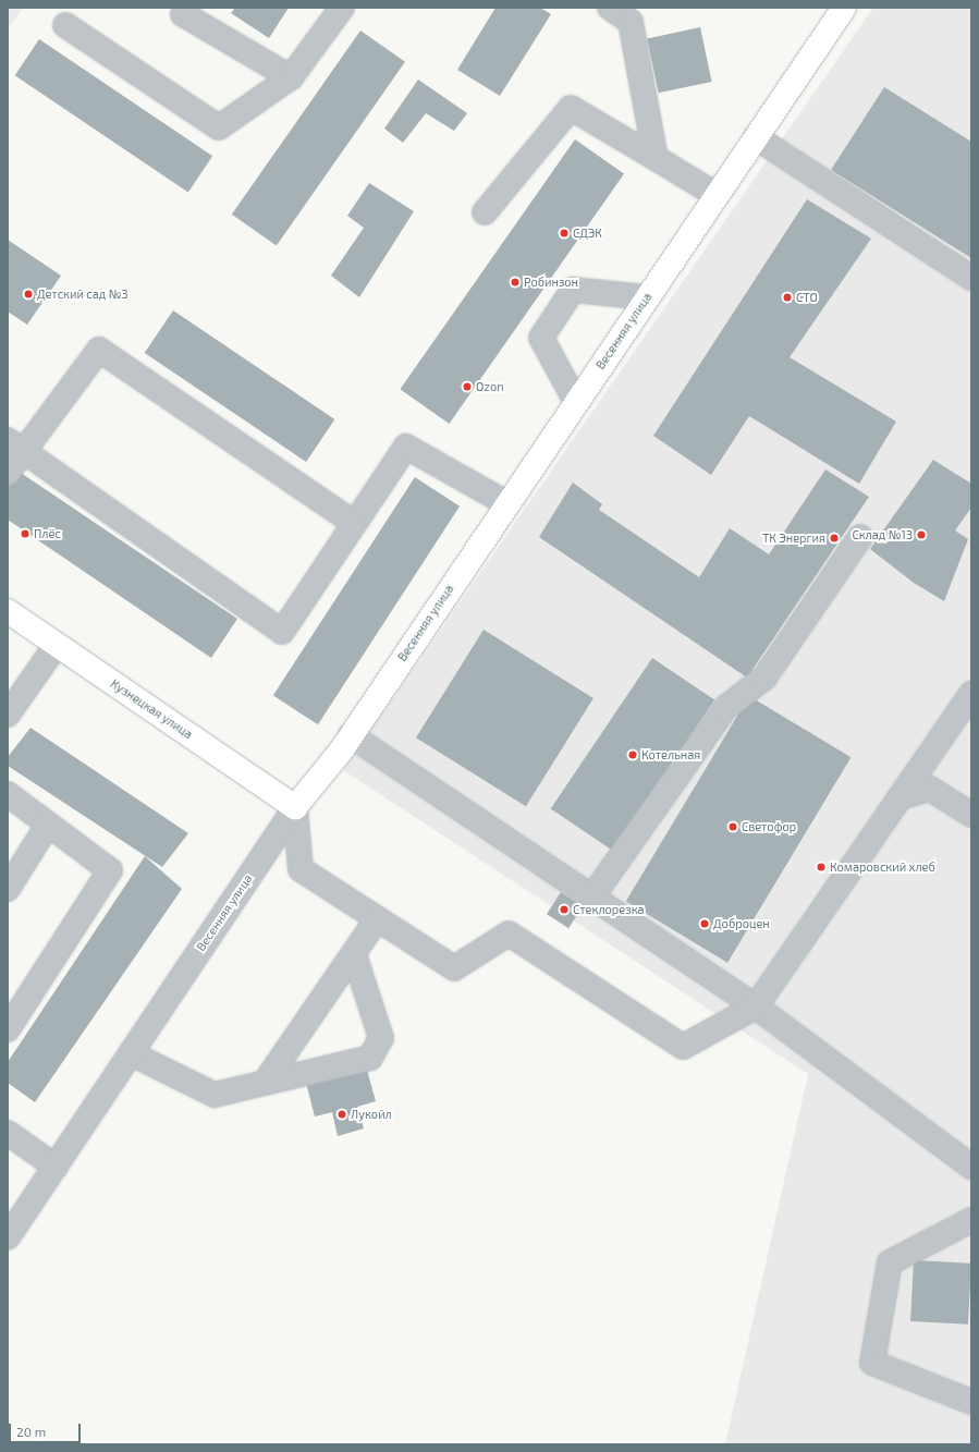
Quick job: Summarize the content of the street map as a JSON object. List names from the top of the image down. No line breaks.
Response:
{"streets":{"main road":["Весенняя улица","Кузнецкая улица"]},"crossings":[["Весенняя улица","Кузнецкая улица"]],"places":["СДЭК","Робинзон","Детский сад №3","СТО","Ozon","Плёс","Склад №13","ТК Энергия","Котельная","Светофор","Комаровский хлеб","Стеклорезка","Доброцен","Лукойл"],"scale_bar":"20 m"}
